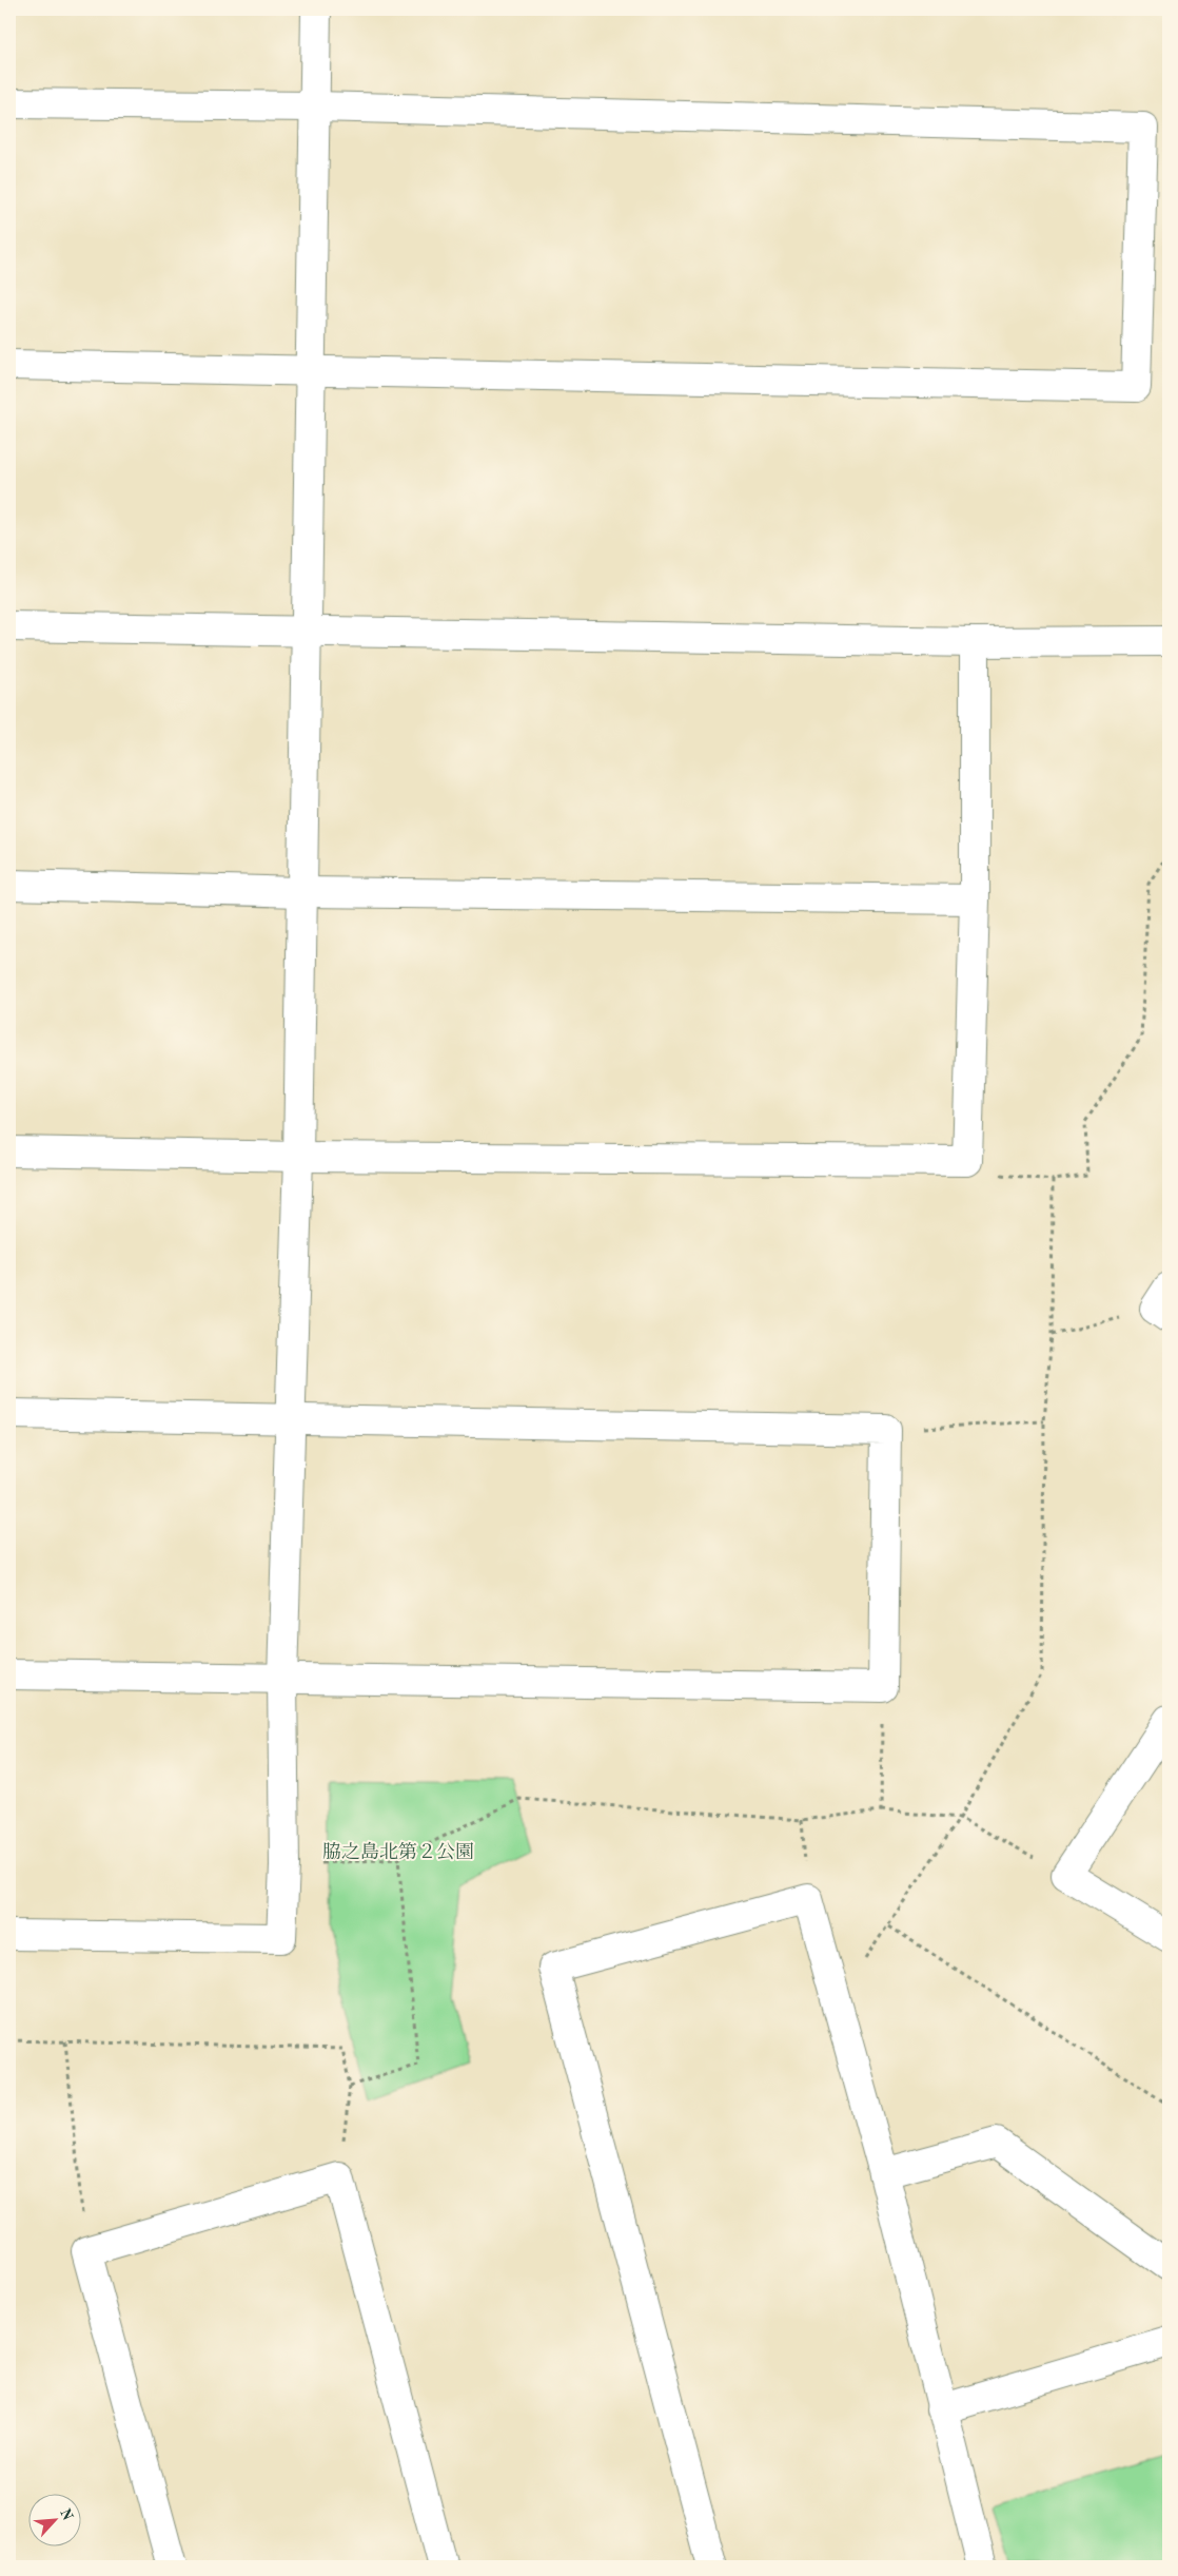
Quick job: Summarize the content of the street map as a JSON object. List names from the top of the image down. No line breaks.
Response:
{"parks":["脇之島北第２公園"],"north":"top right"}
